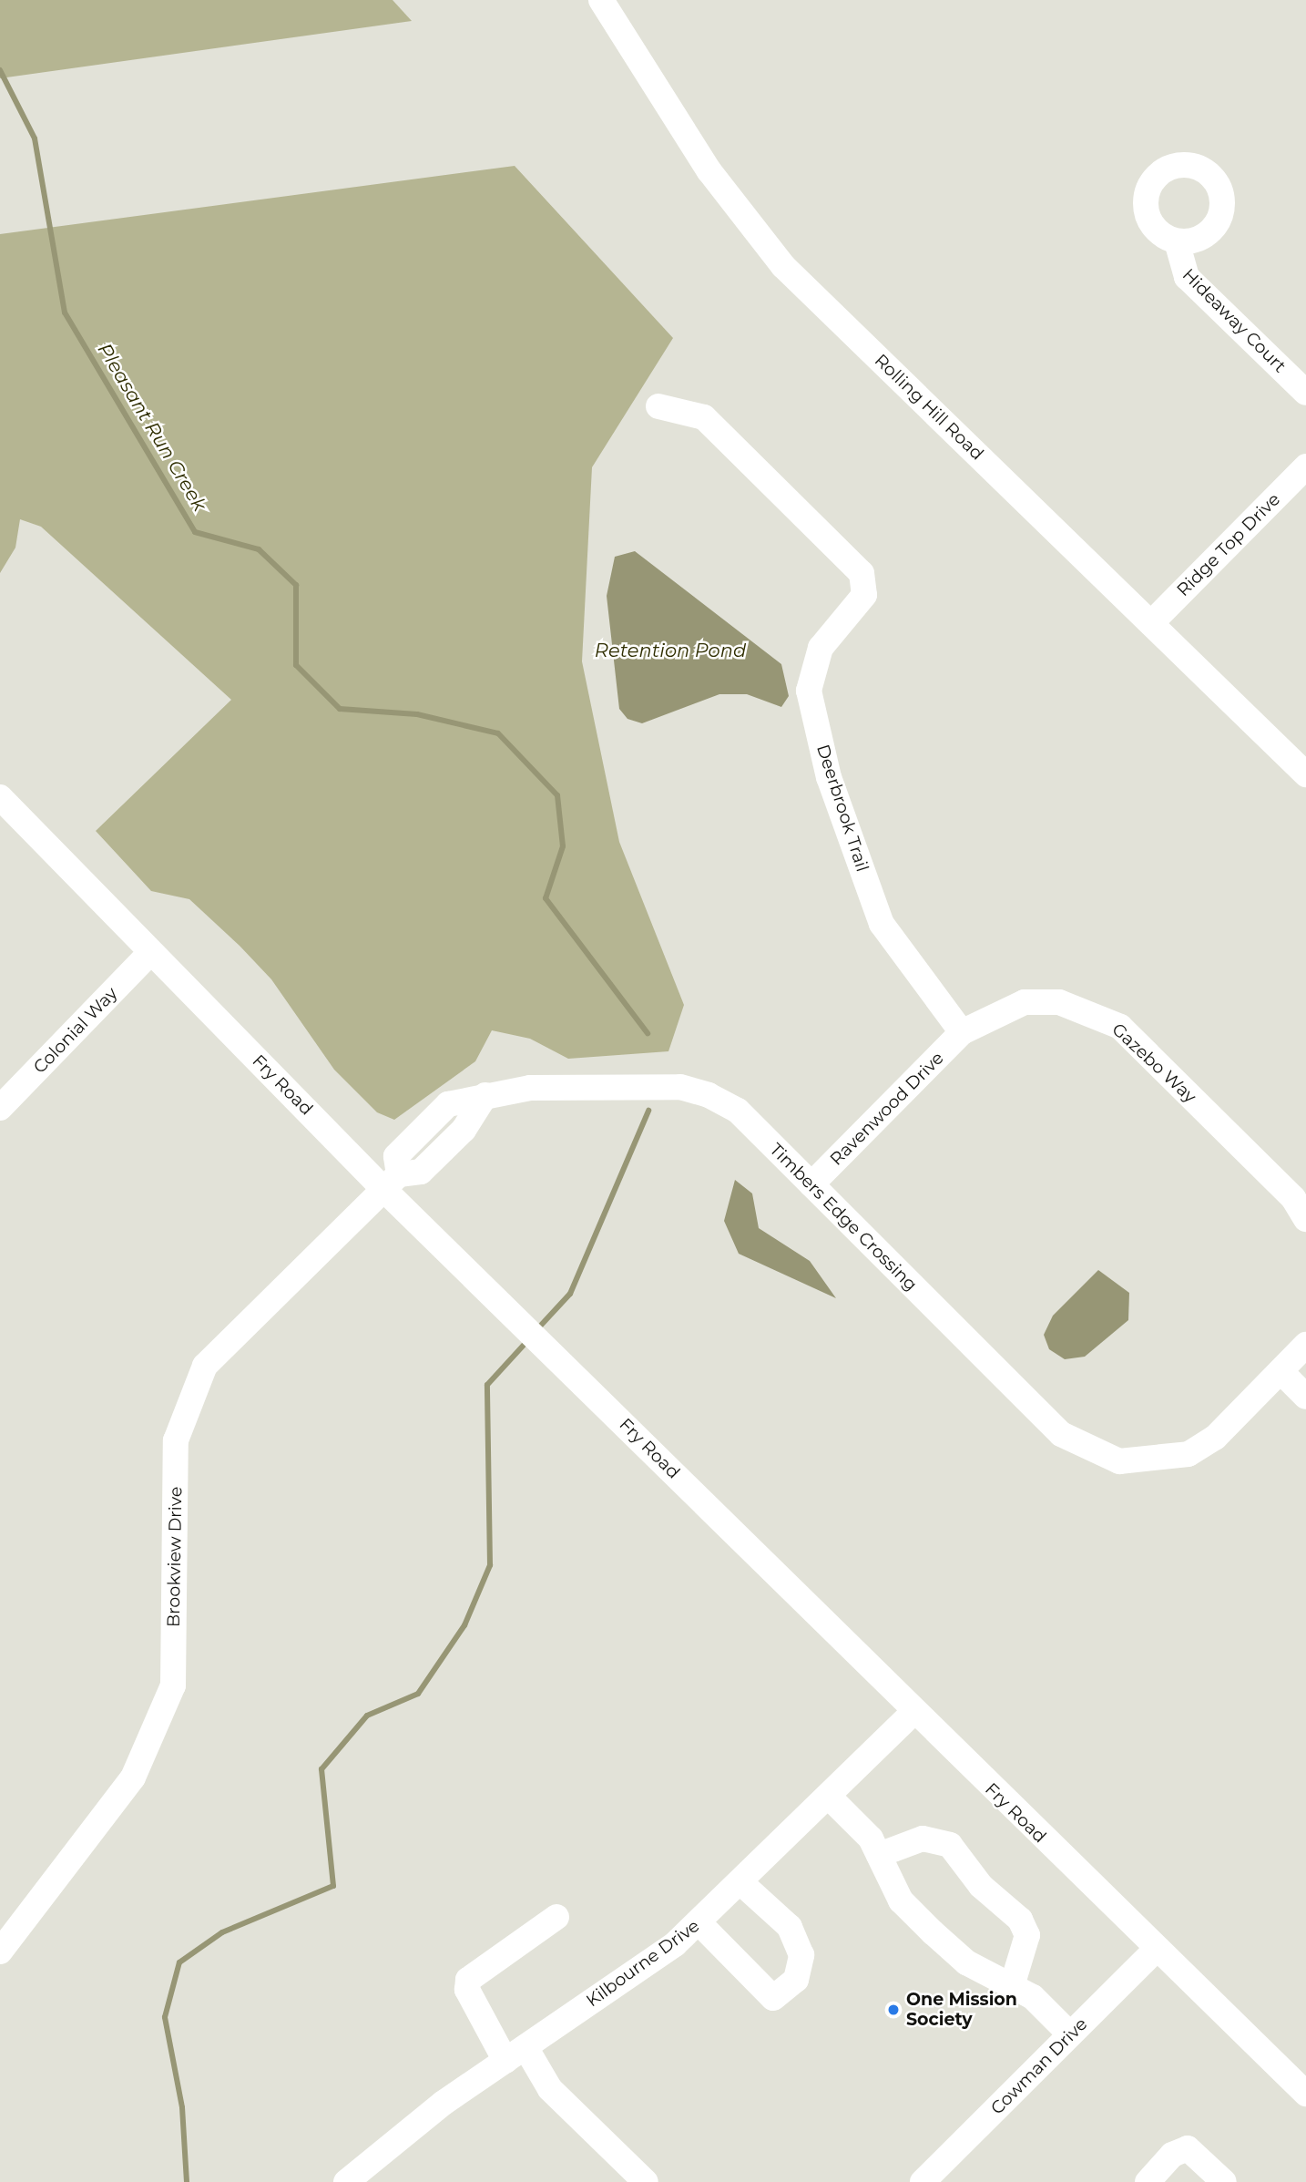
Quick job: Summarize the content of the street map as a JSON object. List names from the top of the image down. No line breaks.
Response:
{"streets":{"street":["Hideaway Court","Rolling Hill Road","Ridge Top Drive","Deerbrook Trail","Colonial Way","Gazebo Way","Fry Road","Ravenwood Drive","Timbers Edge Crossing","Brookview Drive","Kilbourne Drive","Cowman Drive"]},"crossings":[["Rolling Hill Road","Ridge Top Drive"],["Deerbrook Trail","Gazebo Way"],["Deerbrook Trail","Ravenwood Drive"],["Colonial Way","Fry Road"],["Gazebo Way","Ravenwood Drive"],["Fry Road","Timbers Edge Crossing"],["Fry Road","Brookview Drive"],["Fry Road","Kilbourne Drive"],["Fry Road","Cowman Drive"],["Ravenwood Drive","Timbers Edge Crossing"],["Timbers Edge Crossing","Brookview Drive"]],"water":["Pleasant Run Creek","Retention Pond"],"places":["One Mission Society"]}
